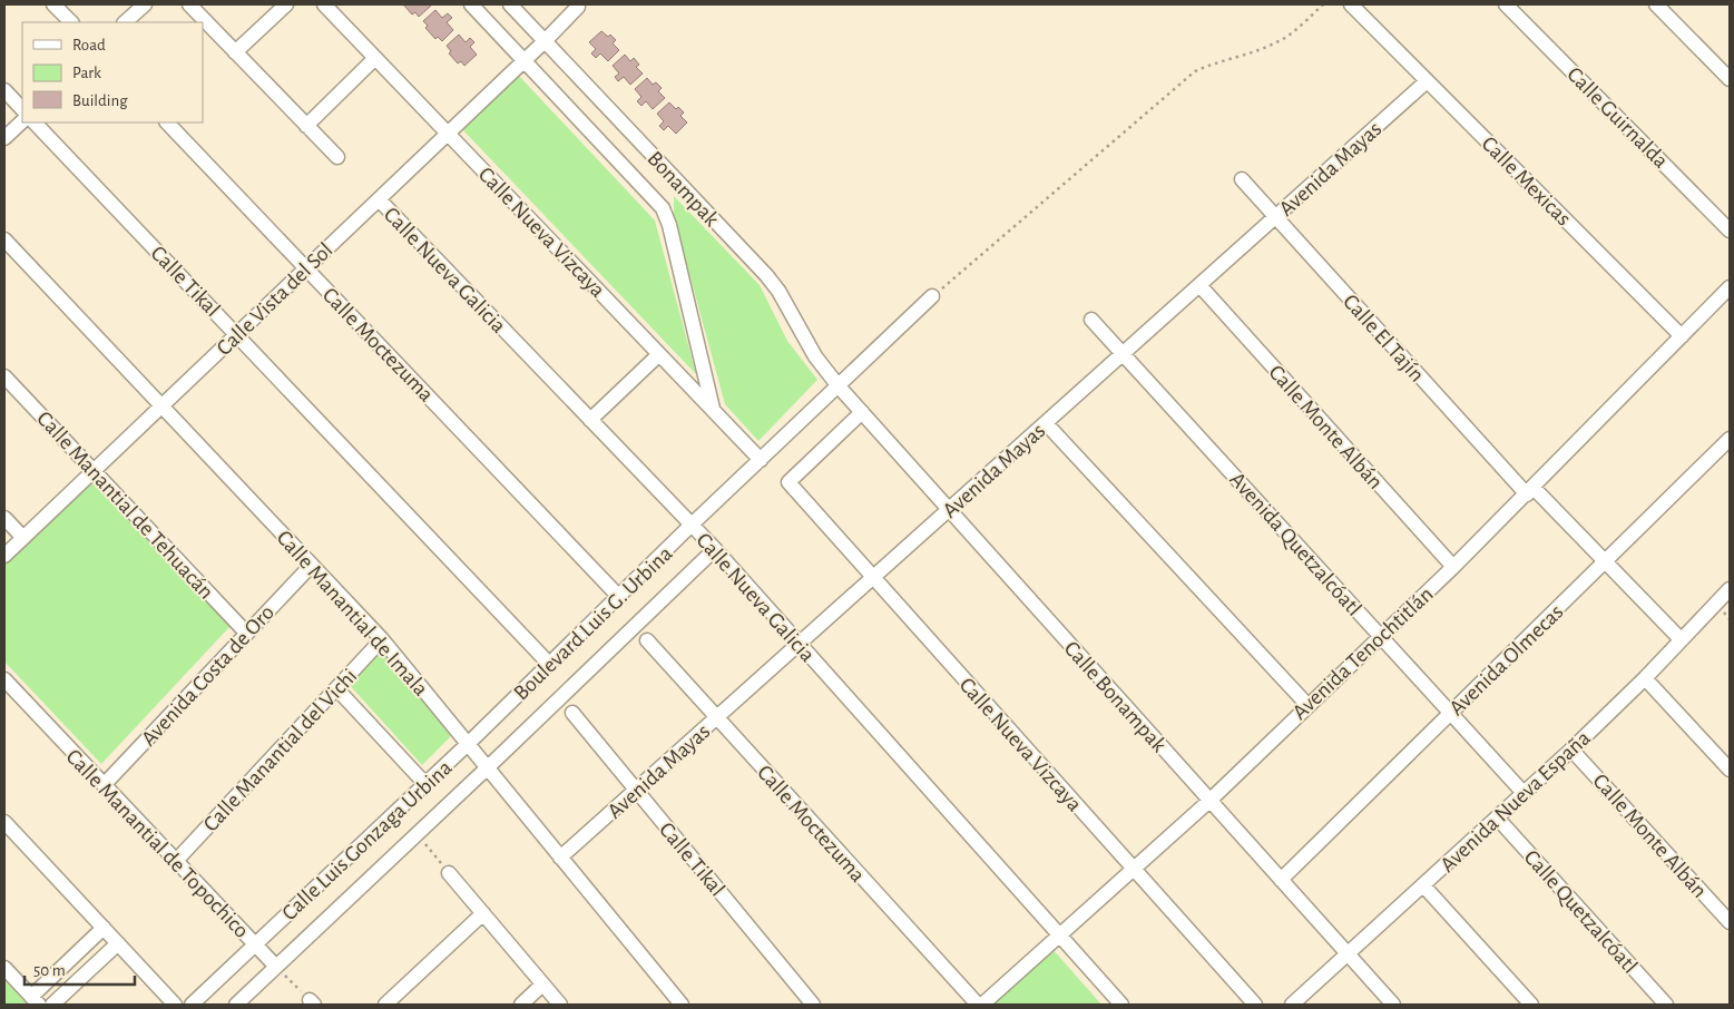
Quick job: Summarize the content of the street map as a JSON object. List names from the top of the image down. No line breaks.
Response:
{"streets":{"street":["Calle Guirnalda","Avenida Mayas","Calle Mexicas","Bonampak","Calle Nueva Vizcaya","Calle Nueva Galicia","Calle Tikal","Calle Vista del Sol","Calle El Tajín","Calle Moctezuma","Calle Monte Albán","Calle Manantial de Tehuacán","Avenida Quetzalcóatl","Calle Manantial de Imala","Boulevard Luis G. Urbina","Avenida Tenochtitlán","Avenida Olmecas","Avenida Costa de Oro","Calle Bonampak","Calle Manantial del Vichi","Avenida Nueva España","Calle Luis Gonzaga Urbina","Calle Manantial de Topochico","Calle Quetzalcóatl"]},"crossings":[["Avenida Mayas","Calle Mexicas"],["Avenida Mayas","Calle Nueva Vizcaya"],["Avenida Mayas","Calle Nueva Galicia"],["Avenida Mayas","Calle Tikal"],["Avenida Mayas","Calle El Tajín"],["Avenida Mayas","Calle Moctezuma"],["Avenida Mayas","Calle Monte Albán"],["Avenida Mayas","Avenida Quetzalcóatl"],["Avenida Mayas","Calle Manantial de Imala"],["Avenida Mayas","Calle Bonampak"],["Calle Mexicas","Avenida Tenochtitlán"],["Bonampak","Calle Nueva Vizcaya"],["Bonampak","Calle Vista del Sol"],["Bonampak","Boulevard Luis G. Urbina"],["Bonampak","Calle Bonampak"],["Calle Nueva Vizcaya","Calle Vista del Sol"],["Calle Nueva Vizcaya","Boulevard Luis G. Urbina"],["Calle Nueva Vizcaya","Avenida Tenochtitlán"],["Calle Nueva Vizcaya","Calle Bonampak"],["Calle Nueva Galicia","Calle Vista del Sol"],["Calle Nueva Galicia","Boulevard Luis G. Urbina"],["Calle Nueva Galicia","Avenida Tenochtitlán"],["Calle Tikal","Calle Vista del Sol"],["Calle Tikal","Boulevard Luis G. Urbina"],["Calle Vista del Sol","Calle Moctezuma"],["Calle Vista del Sol","Calle Manantial de Tehuacán"],["Calle Vista del Sol","Calle Manantial de Imala"],["Calle El Tajín","Avenida Tenochtitlán"],["Calle El Tajín","Avenida Olmecas"],["Calle El Tajín","Avenida Nueva España"],["Calle Moctezuma","Boulevard Luis G. Urbina"],["Calle Moctezuma","Avenida Tenochtitlán"],["Calle Monte Albán","Avenida Tenochtitlán"],["Calle Monte Albán","Avenida Nueva España"],["Calle Manantial de Tehuacán","Avenida Costa de Oro"],["Avenida Quetzalcóatl","Avenida Tenochtitlán"],["Avenida Quetzalcóatl","Avenida Olmecas"],["Avenida Quetzalcóatl","Avenida Nueva España"],["Calle Manantial de Imala","Boulevard Luis G. Urbina"],["Calle Manantial de Imala","Avenida Costa de Oro"],["Calle Manantial de Imala","Calle Manantial del Vichi"],["Calle Manantial de Imala","Calle Luis Gonzaga Urbina"],["Boulevard Luis G. Urbina","Calle Bonampak"],["Boulevard Luis G. Urbina","Calle Luis Gonzaga Urbina"],["Avenida Tenochtitlán","Calle Bonampak"],["Avenida Olmecas","Calle Bonampak"],["Avenida Costa de Oro","Calle Manantial de Topochico"],["Calle Bonampak","Avenida Nueva España"],["Calle Manantial del Vichi","Calle Manantial de Topochico"],["Avenida Nueva España","Calle Quetzalcóatl"],["Calle Luis Gonzaga Urbina","Calle Manantial de Topochico"]],"legend":["Road","Park","Building"],"scale_bar":"50 m"}
